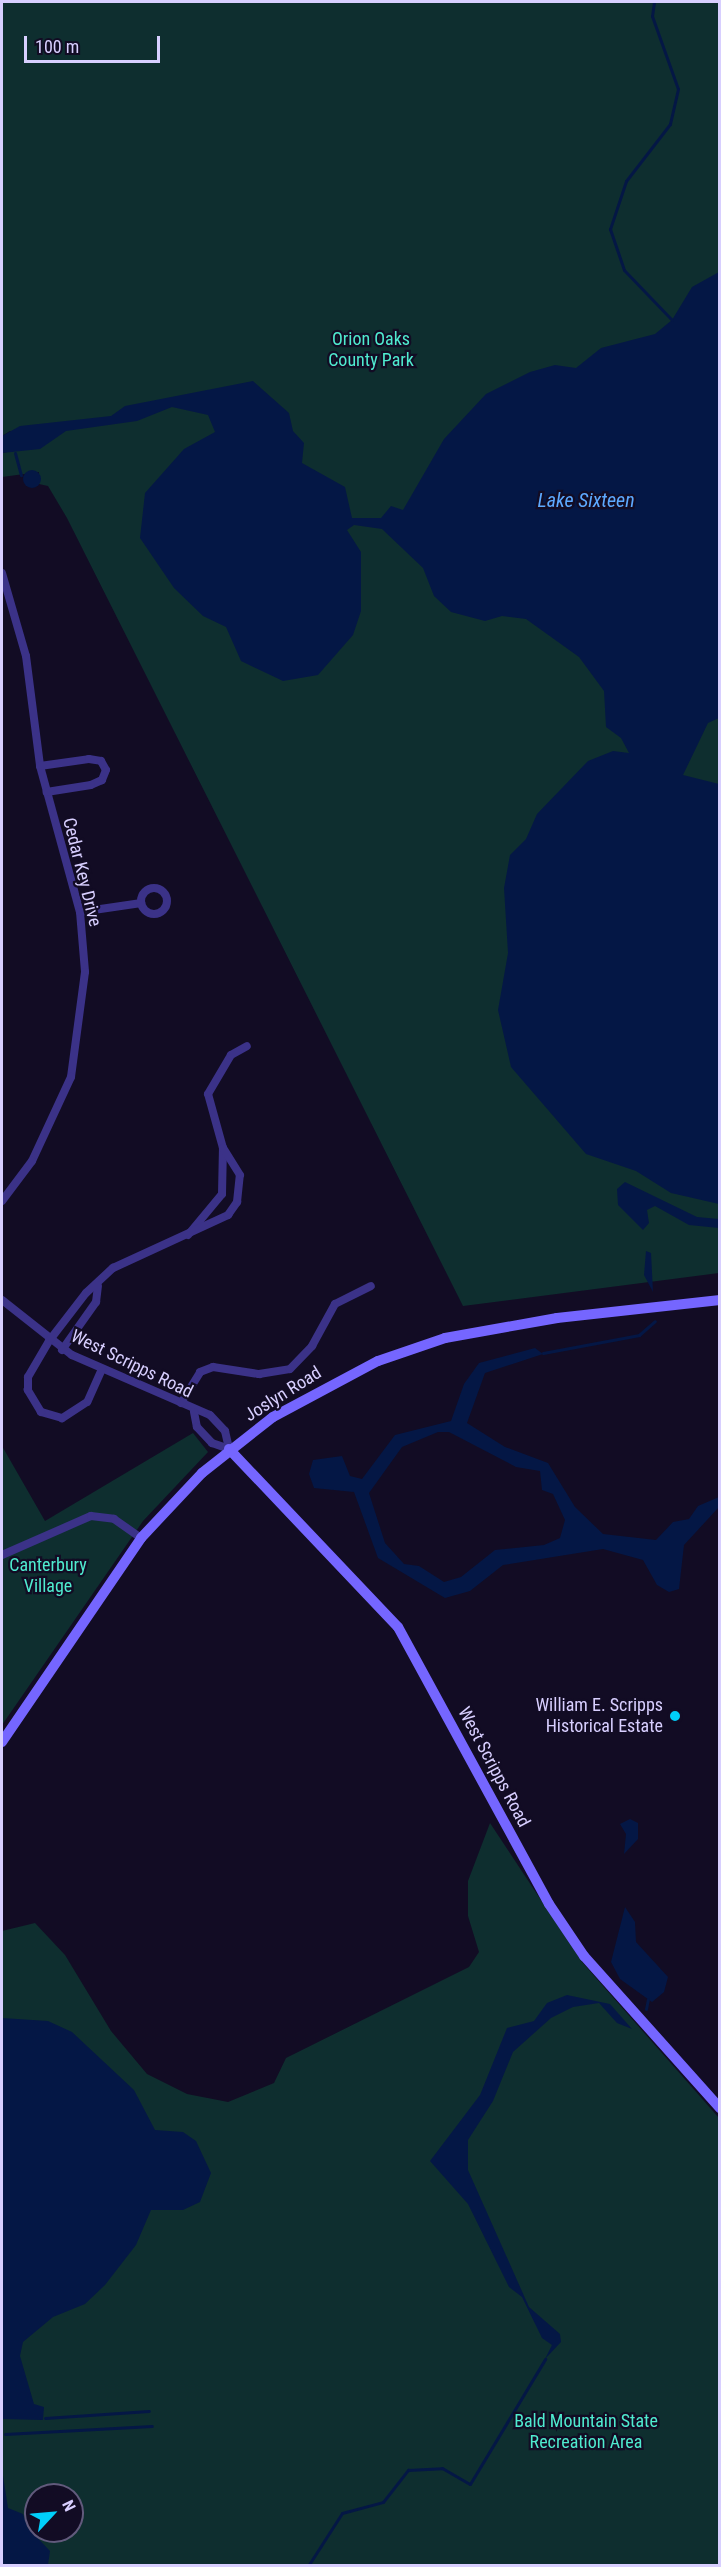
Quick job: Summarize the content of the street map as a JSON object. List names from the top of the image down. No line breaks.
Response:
{"streets":{"street":["Cedar Key Drive","West Scripps Road","Joslyn Road"]},"crossings":[["West Scripps Road","Joslyn Road"]],"water":["Lake Sixteen"],"parks":["Orion Oaks County Park","Canterbury Village","Bald Mountain State Recreation Area"],"places":["William E. Scripps Historical Estate"],"scale_bar":"100 m","north":"top right"}
